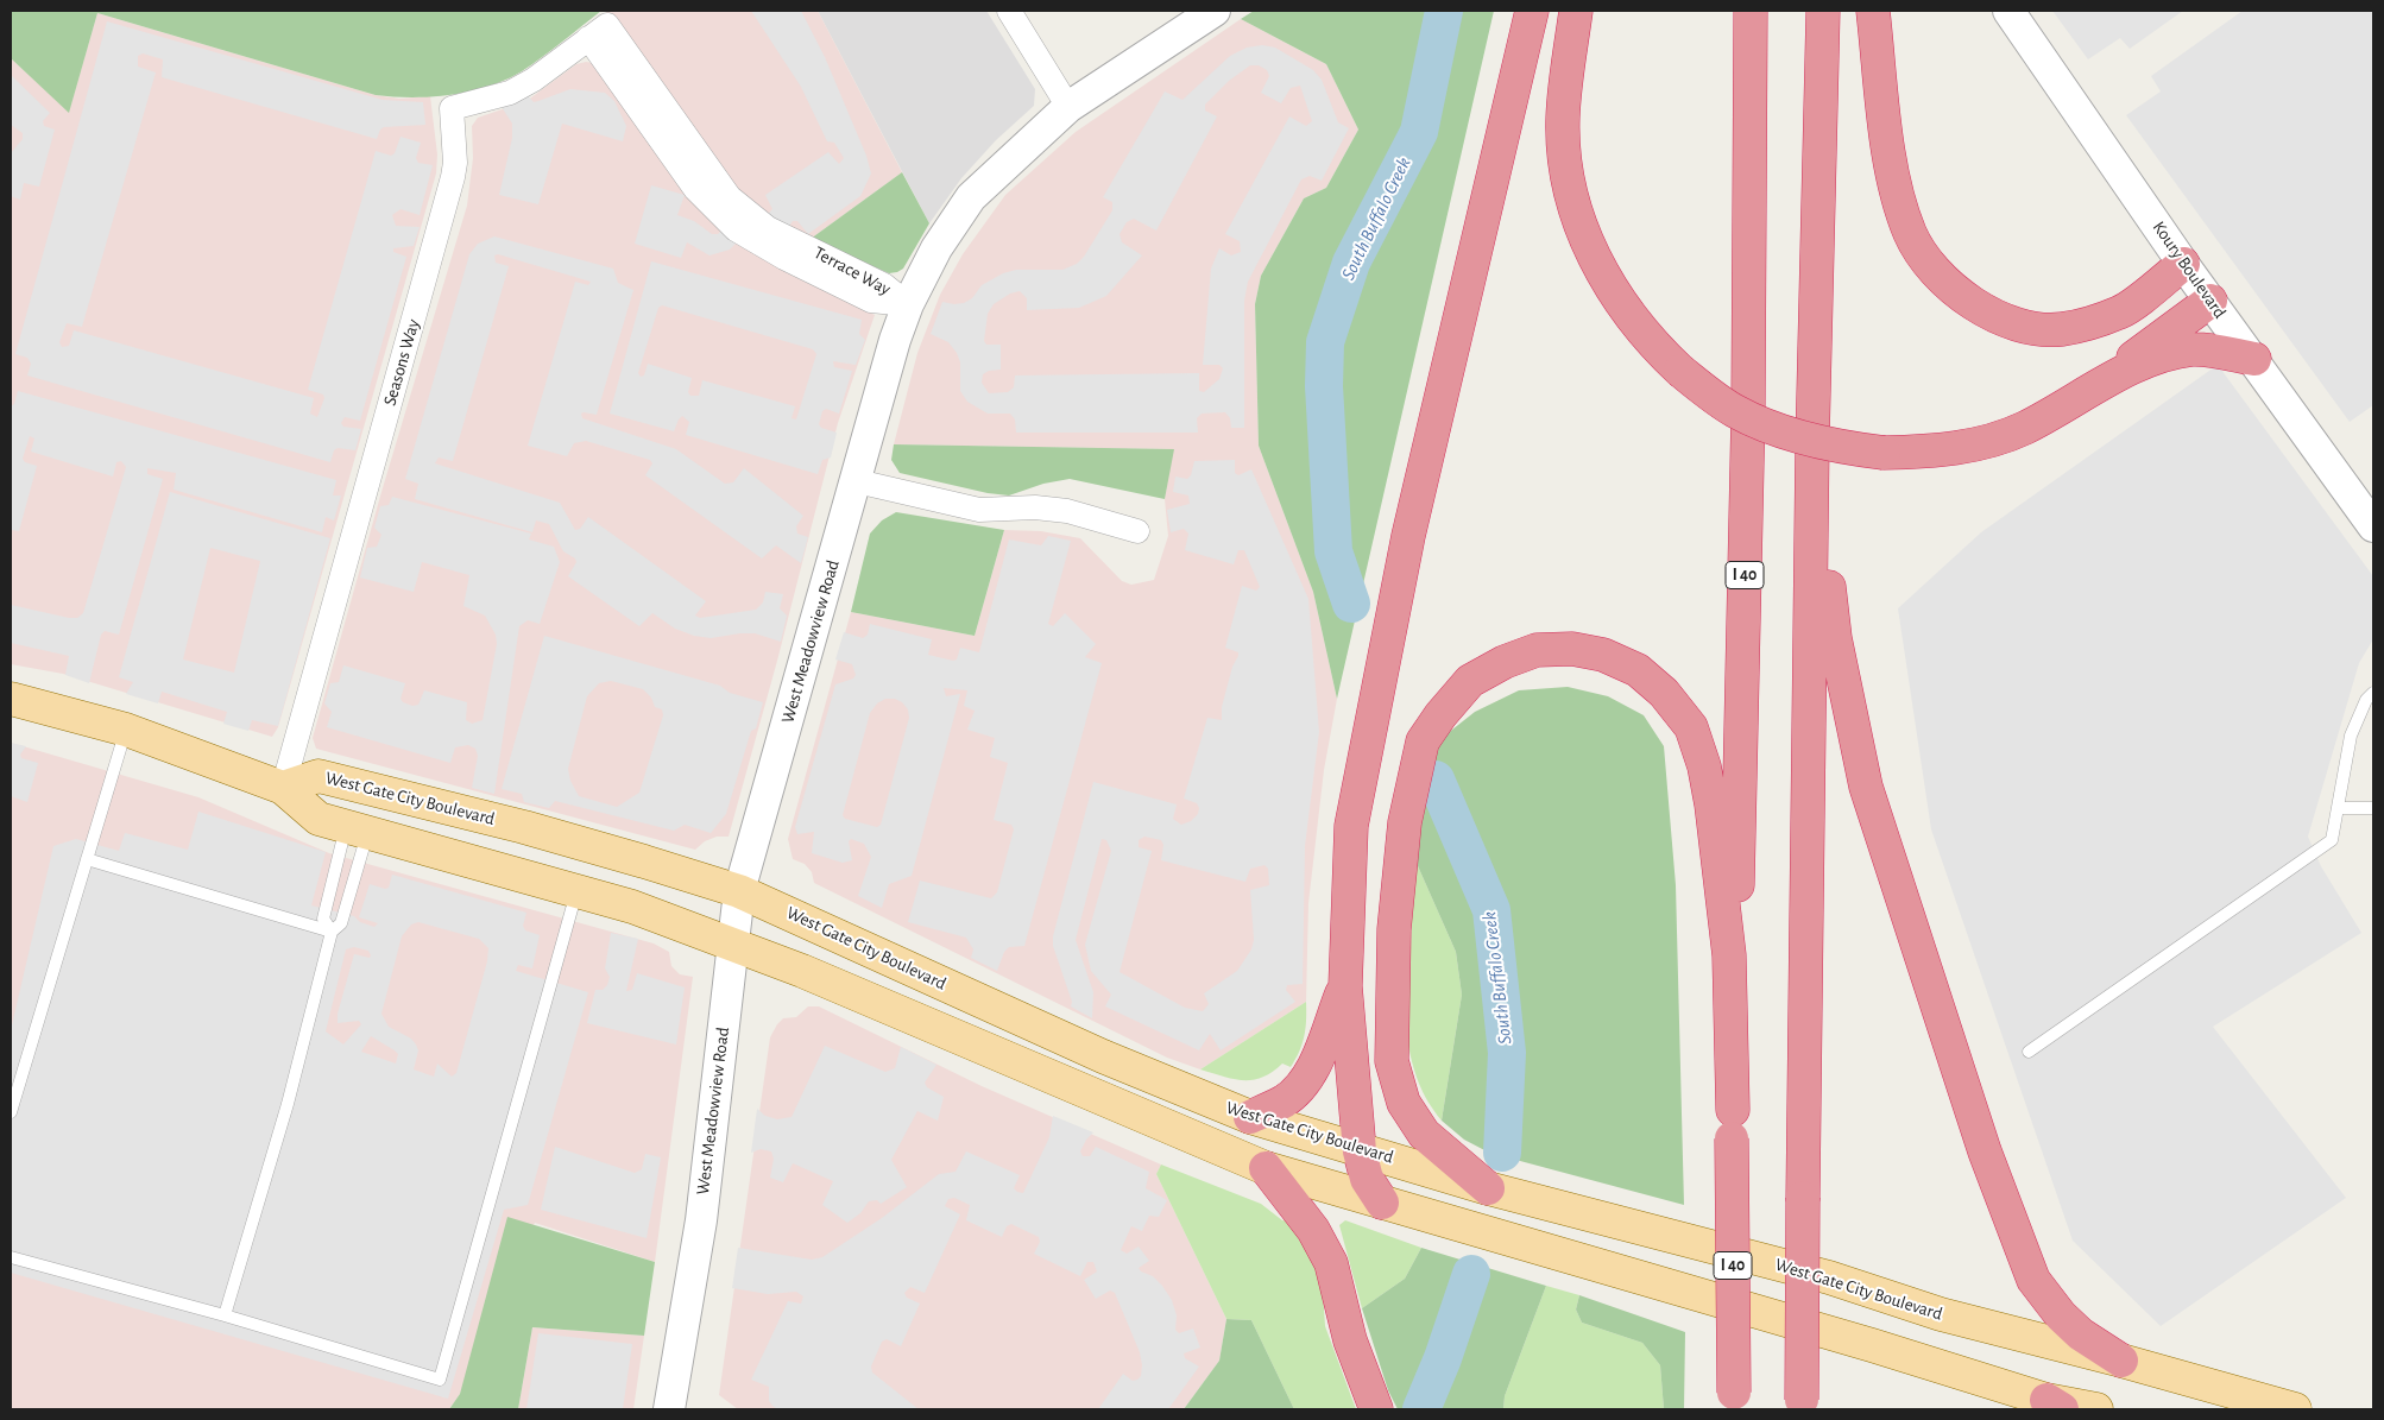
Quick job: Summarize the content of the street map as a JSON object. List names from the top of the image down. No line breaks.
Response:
{"streets":{"highway":["I 40"],"main road":["West Gate City Boulevard"],"street":["Koury Boulevard","Terrace Way","Seasons Way","West Meadowview Road"]},"crossings":[["Terrace Way","Seasons Way"],["Terrace Way","West Meadowview Road"],["Seasons Way","West Gate City Boulevard"],["West Meadowview Road","West Gate City Boulevard"]],"water":["South Buffalo Creek"]}
